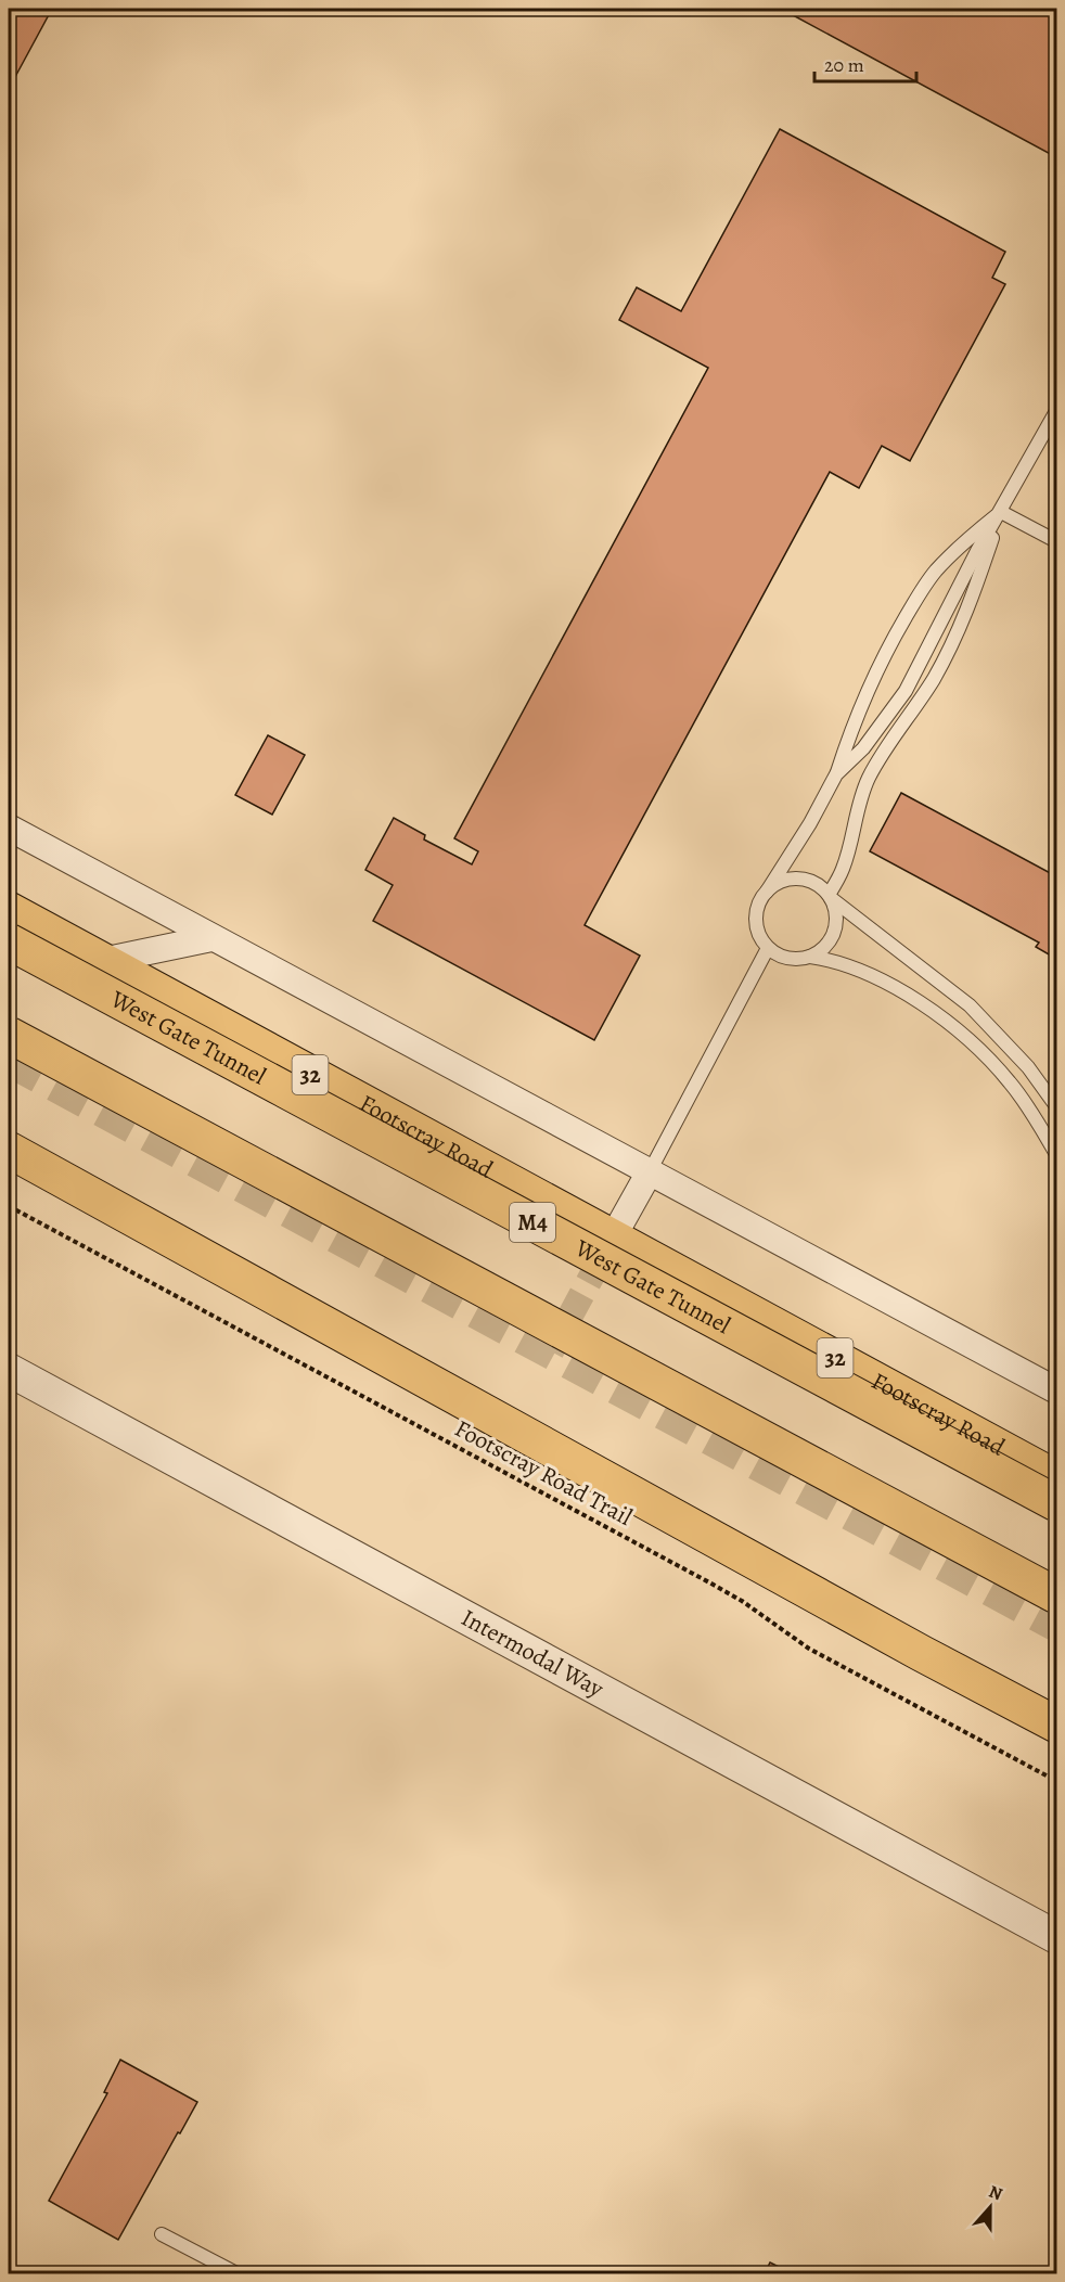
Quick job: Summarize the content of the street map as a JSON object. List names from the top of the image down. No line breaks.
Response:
{"streets":{"main road":["West Gate Tunnel","32","Footscray Road","M4"],"street":["Intermodal Way"],"path":["Footscray Road Trail"]},"scale_bar":"20 m","north":"top"}
